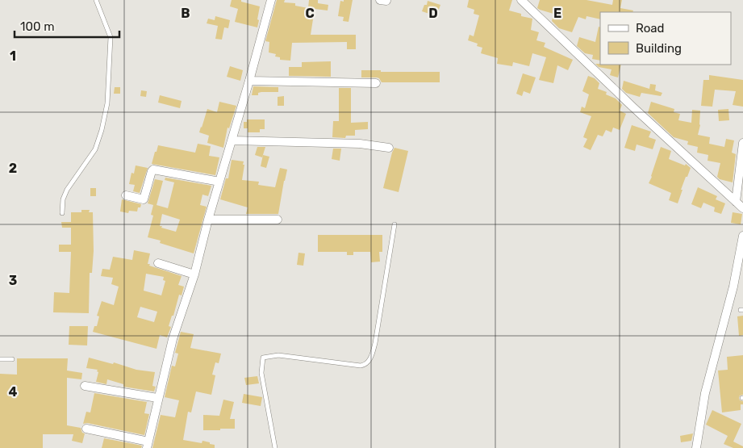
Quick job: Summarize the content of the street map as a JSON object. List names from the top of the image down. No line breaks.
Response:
{"legend":["Road","Building"],"scale_bar":"100 m","grid":{"columns":["B","C","D","E"],"rows":["1","2","3","4"]}}
